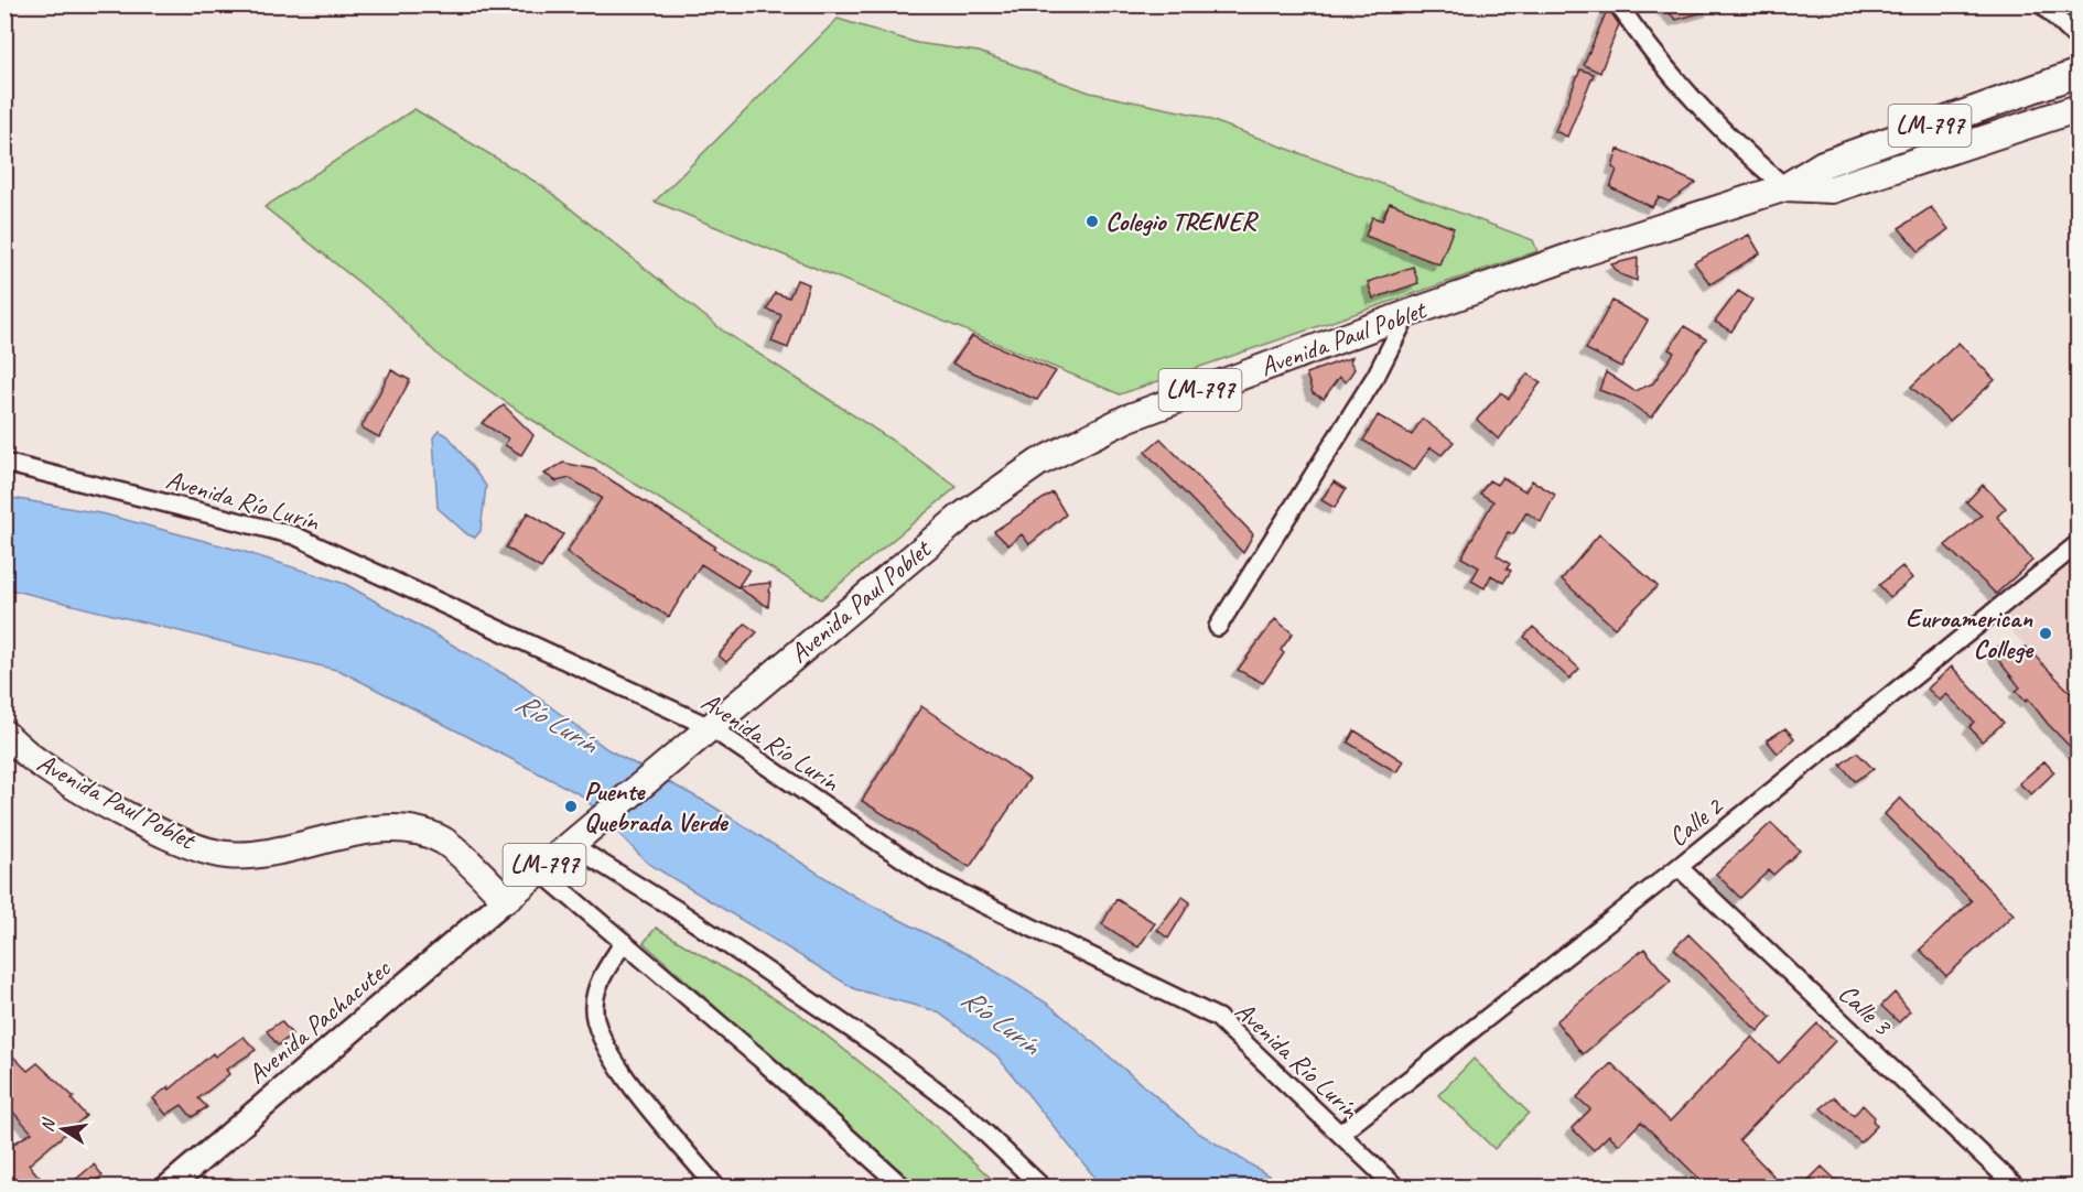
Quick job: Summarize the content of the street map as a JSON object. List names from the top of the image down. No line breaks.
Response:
{"streets":{"main road":["LM-797","Avenida Paul Poblet","Avenida Pachacutec"],"street":["Avenida Río Lurín","Calle 2","Calle 3"]},"crossings":[["Avenida Paul Poblet","Avenida Río Lurín"],["Avenida Paul Poblet","Avenida Pachacutec"],["Avenida Río Lurín","Calle 2"],["Calle 2","Calle 3"]],"water":["Río Lurín"],"places":["Colegio TRENER","Euroamerican College","Puente Quebrada Verde"],"north":"left"}
